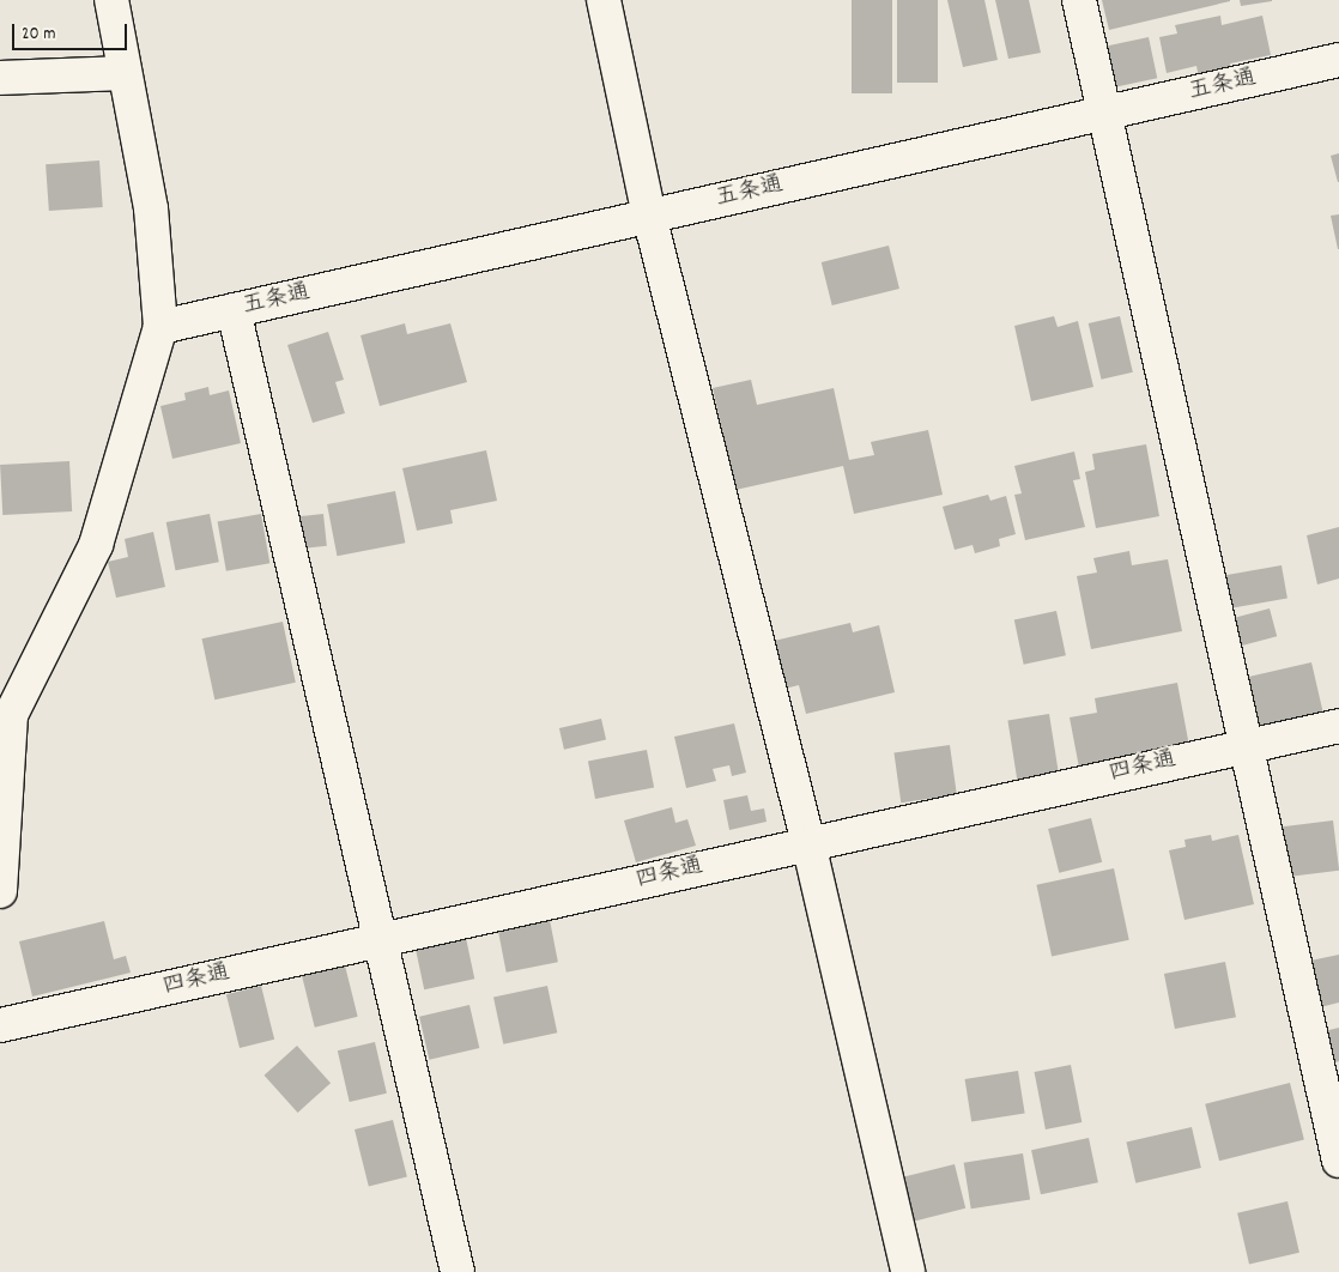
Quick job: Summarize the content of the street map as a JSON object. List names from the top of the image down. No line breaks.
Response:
{"streets":{"street":["五条通","四条通"]},"scale_bar":"20 m"}
